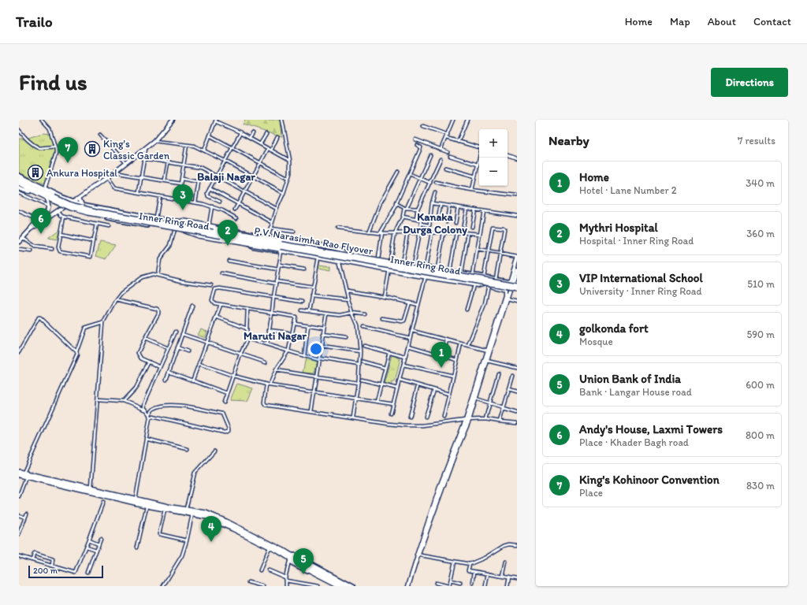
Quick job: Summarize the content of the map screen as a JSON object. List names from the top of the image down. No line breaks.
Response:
{"streets":{"highway":["P.V. Narasimha Rao Flyover"],"main road":["Inner Ring Road"]},"crossings":[["Inner Ring Road","P.V. Narasimha Rao Flyover"]],"districts":["Balaji Nagar","Kanaka Durga Colony","Maruti Nagar"],"places":{"building":["King's Classic Garden","Ankura Hospital"]},"scale_bar":"200 m","page":{"header":"Trailo","nav":["Home","Map","About","Contact"],"buttons":"Directions","title":"Find us","heading":["Nearby","7 results"],"map_buttons":["+","−"],"pins":["7","3","6","2","1","4","5"],"list":[{"mark":"1","name":"Home","note":"Hotel · Lane Number 2","value":"340 m"},{"mark":"2","name":"Mythri Hospital","note":"Hospital · Inner Ring Road","value":"360 m"},{"mark":"3","name":"VIP International School","note":"University · Inner Ring Road","value":"510 m"},{"mark":"4","name":"golkonda fort","note":"Mosque","value":"590 m"},{"mark":"5","name":"Union Bank of India","note":"Bank · Langar House road","value":"600 m"},{"mark":"6","name":"Andy's House, Laxmi Towers","note":"Place · Khader Bagh road","value":"800 m"},{"mark":"7","name":"King's Kohinoor Convention","note":"Place","value":"830 m"}],"scale":"200 m"}}
